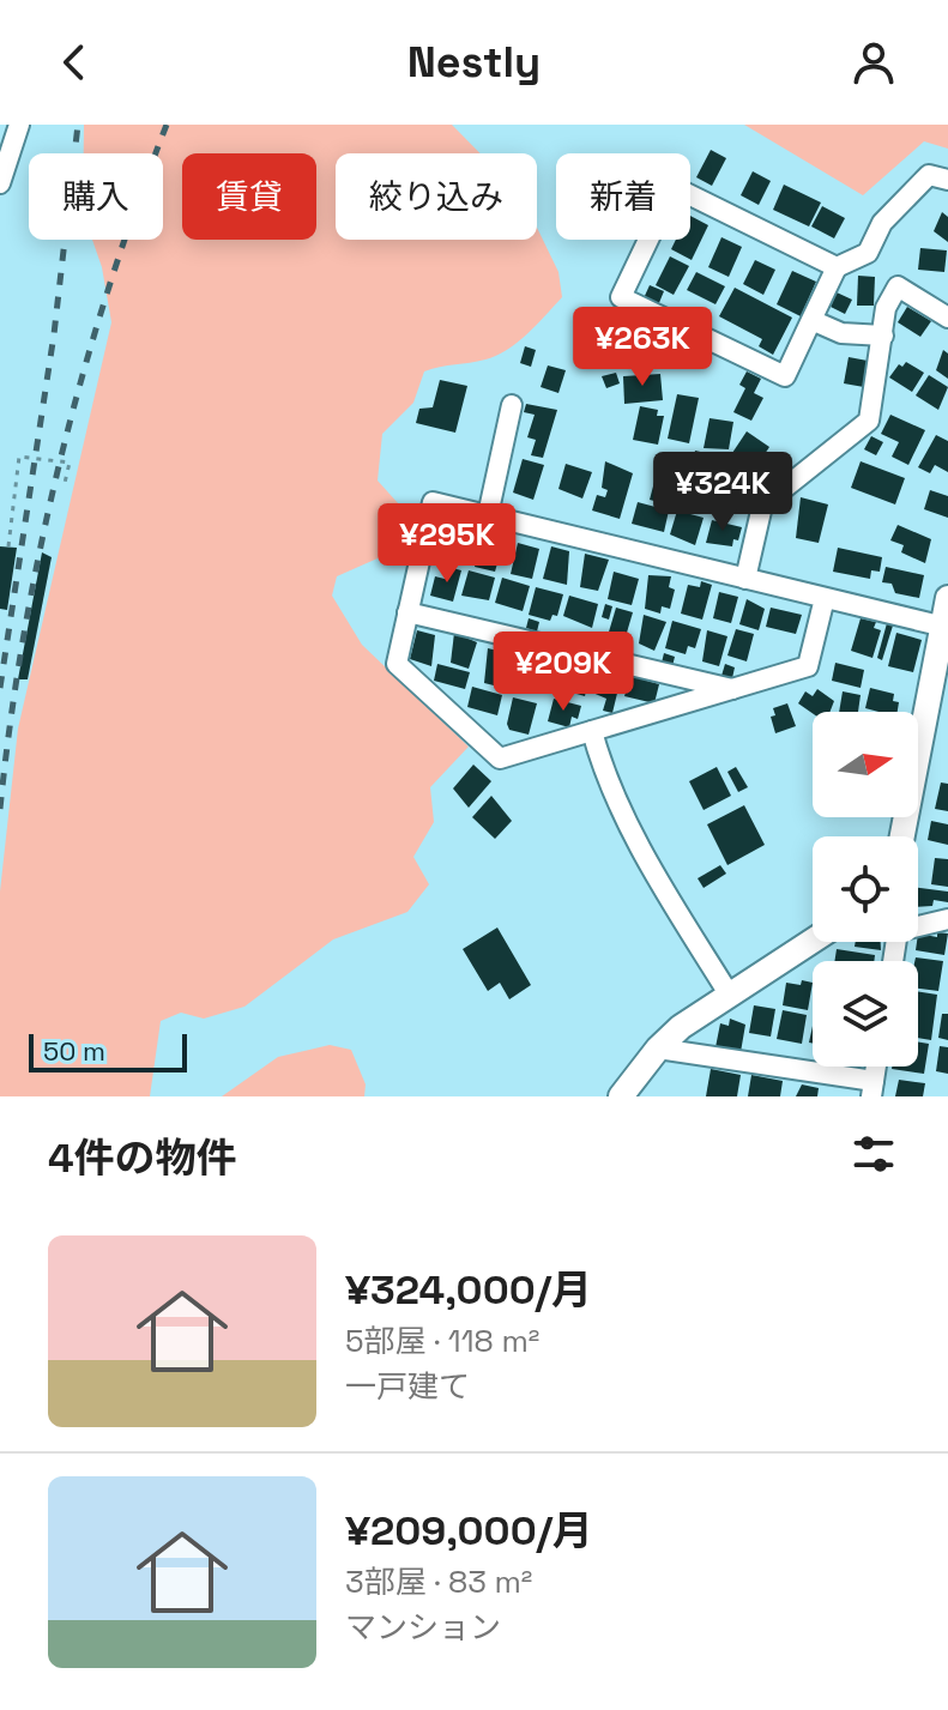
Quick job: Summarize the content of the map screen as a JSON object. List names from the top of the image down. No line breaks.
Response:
{"scale_bar":"50 m","north":"right","page":{"header":"Nestly","chip":["購入","賃貸","絞り込み","新着"],"price":["¥263K","¥324K","¥295K","¥209K"],"scale":"50 m","heading":"4件の物件","list":[{"name":"¥324,000/月","note":"5部屋 · 118 m² · 一戸建て"},{"name":"¥209,000/月","note":"3部屋 · 83 m² · マンション"}]}}
